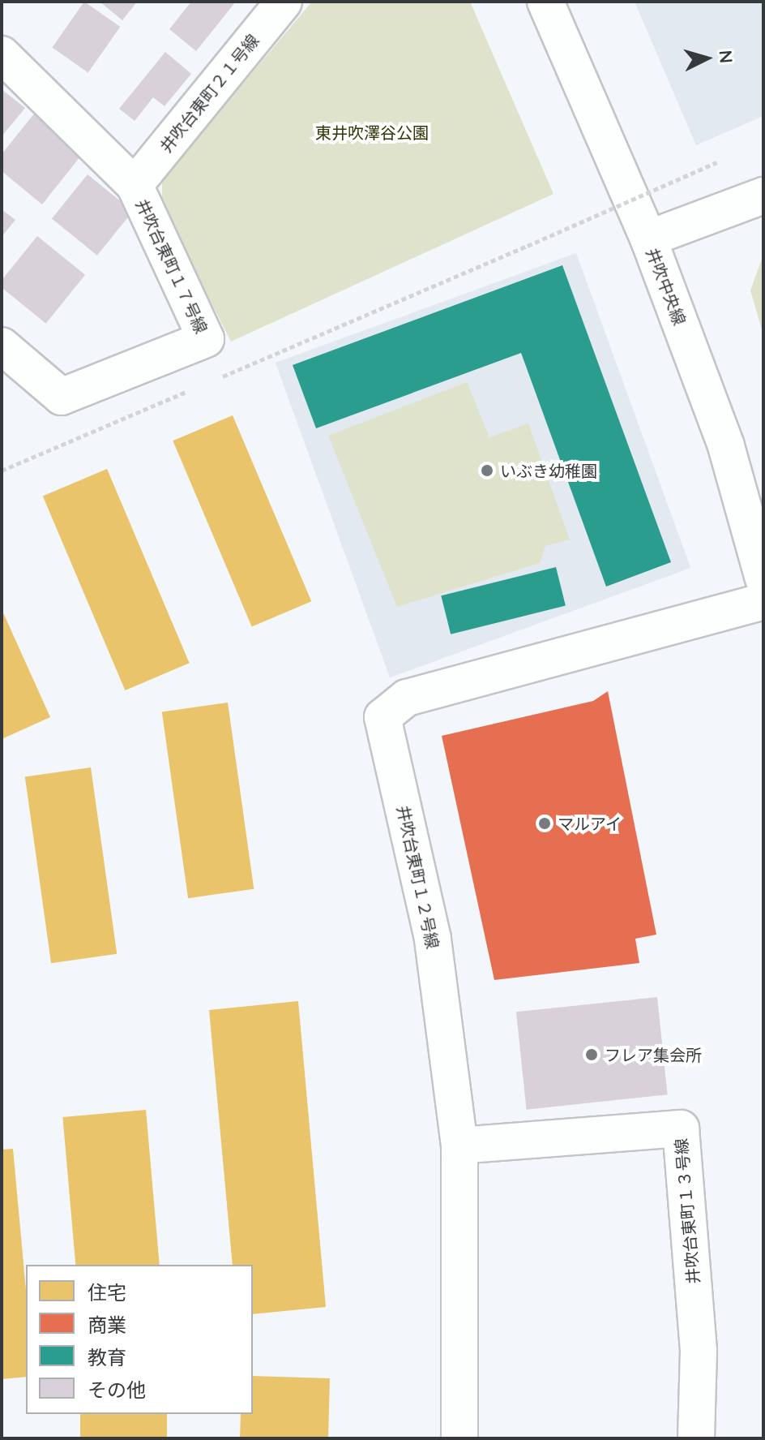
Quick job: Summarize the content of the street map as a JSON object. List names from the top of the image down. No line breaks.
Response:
{"streets":{"street":["井吹台東町２１号線","井吹台東町１７号線","井吹中央線","井吹台東町１２号線","井吹台東町１３号線"]},"crossings":[["井吹台東町２１号線","井吹台東町１７号線"],["井吹台東町１２号線","井吹台東町１３号線"]],"parks":["東井吹澤谷公園"],"places":["いぶき幼稚園","マルアイ","フレア集会所"],"legend":["住宅","商業","教育","その他"],"north":"right"}
